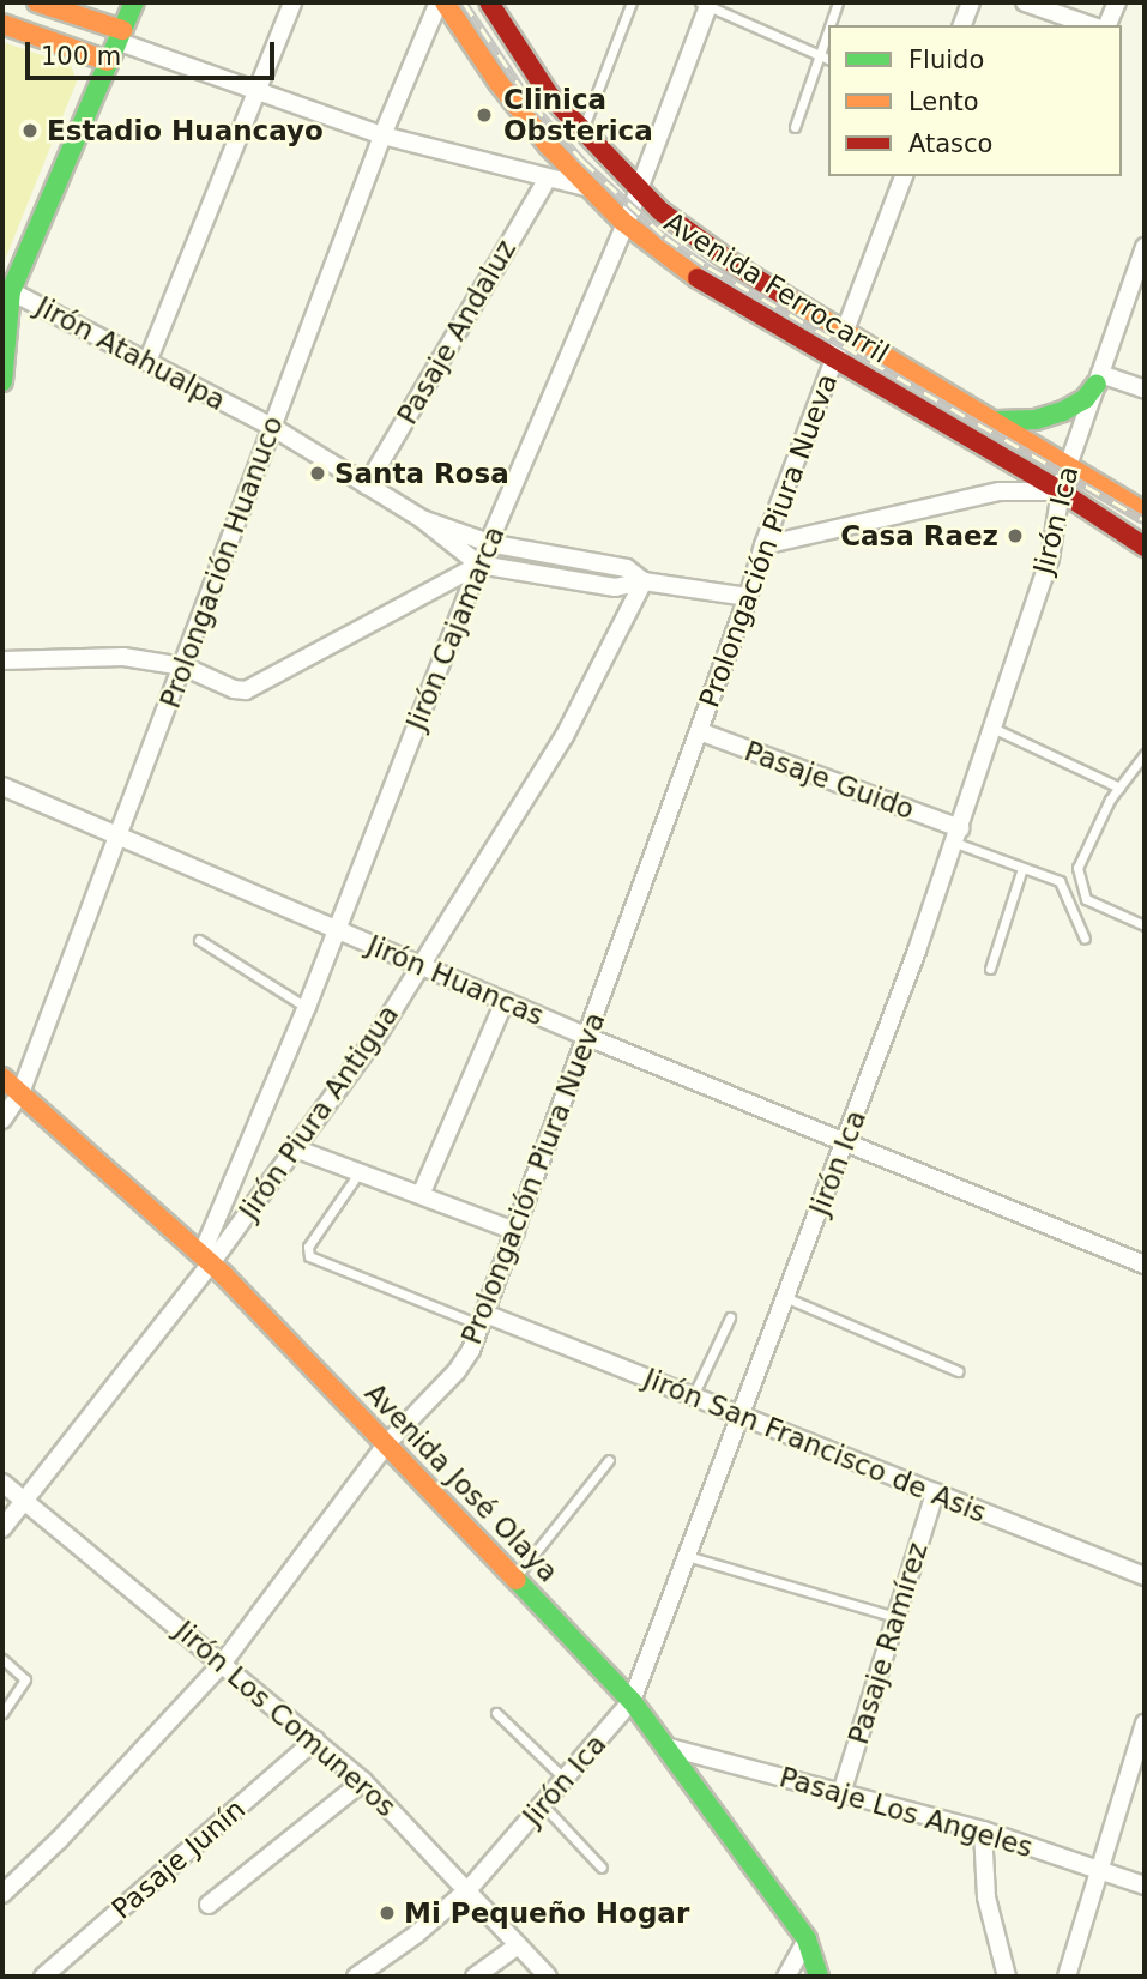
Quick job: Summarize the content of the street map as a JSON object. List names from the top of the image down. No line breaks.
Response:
{"streets":{"main road":["Avenida Ferrocarril","Avenida José Olaya"],"street":["Pasaje Andaluz","Jirón Atahualpa","Jirón Ica","Prolongación Piura Nueva","Prolongación Huanuco","Jirón Cajamarca","Pasaje Guido","Jirón Huancas","Jirón Piura Antigua","Jirón San Francisco de Asis","Pasaje Ramírez","Jirón Los Comuneros","Pasaje Los Angeles","Pasaje Junín"]},"crossings":[["Avenida Ferrocarril","Jirón Ica"],["Avenida Ferrocarril","Prolongación Piura Nueva"],["Avenida Ferrocarril","Prolongación Huanuco"],["Avenida Ferrocarril","Jirón Cajamarca"],["Pasaje Andaluz","Jirón Atahualpa"],["Jirón Atahualpa","Prolongación Piura Nueva"],["Jirón Atahualpa","Prolongación Huanuco"],["Jirón Atahualpa","Jirón Cajamarca"],["Jirón Atahualpa","Jirón Piura Antigua"],["Jirón Ica","Pasaje Guido"],["Jirón Ica","Jirón Huancas"],["Jirón Ica","Jirón San Francisco de Asis"],["Jirón Ica","Avenida José Olaya"],["Jirón Ica","Jirón Los Comuneros"],["Prolongación Piura Nueva","Pasaje Guido"],["Prolongación Piura Nueva","Jirón Huancas"],["Prolongación Piura Nueva","Jirón San Francisco de Asis"],["Prolongación Piura Nueva","Avenida José Olaya"],["Prolongación Piura Nueva","Jirón Los Comuneros"],["Prolongación Huanuco","Jirón Huancas"],["Prolongación Huanuco","Avenida José Olaya"],["Jirón Cajamarca","Jirón Huancas"],["Jirón Cajamarca","Jirón Piura Antigua"],["Jirón Cajamarca","Avenida José Olaya"],["Jirón Huancas","Jirón Piura Antigua"],["Jirón Piura Antigua","Avenida José Olaya"],["Jirón Piura Antigua","Jirón Los Comuneros"],["Jirón San Francisco de Asis","Pasaje Ramírez"],["Avenida José Olaya","Pasaje Los Angeles"],["Pasaje Ramírez","Pasaje Los Angeles"],["Jirón Los Comuneros","Pasaje Junín"]],"places":["Clinica Obsterica","Estadio Huancayo","Santa Rosa","Casa Raez","Mi Pequeño Hogar"],"legend":["Fluido","Lento","Atasco"],"scale_bar":"100 m"}
